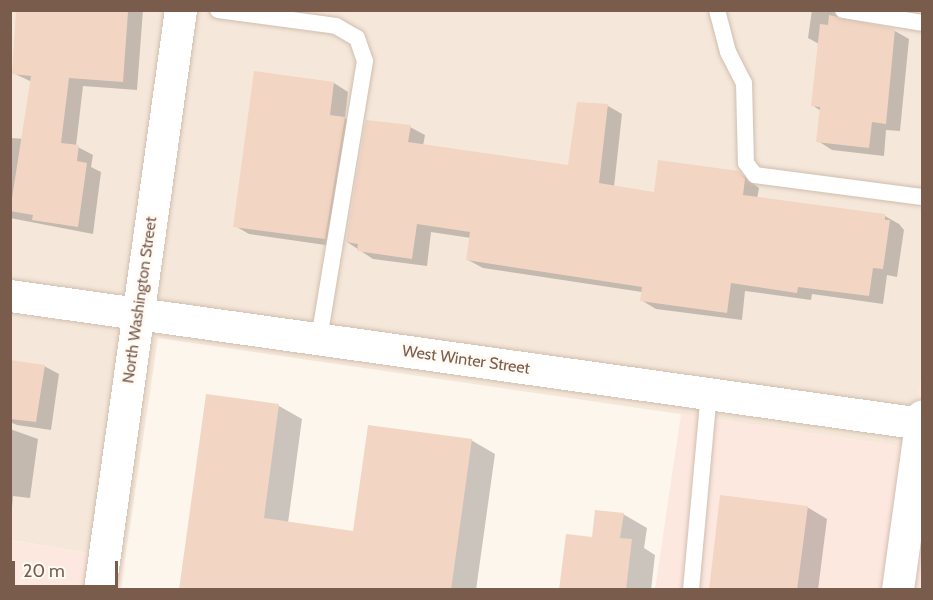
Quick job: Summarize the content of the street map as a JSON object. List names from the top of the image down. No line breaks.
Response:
{"streets":{"street":["North Washington Street","West Winter Street"]},"crossings":[["North Washington Street","West Winter Street"]],"scale_bar":"20 m"}
